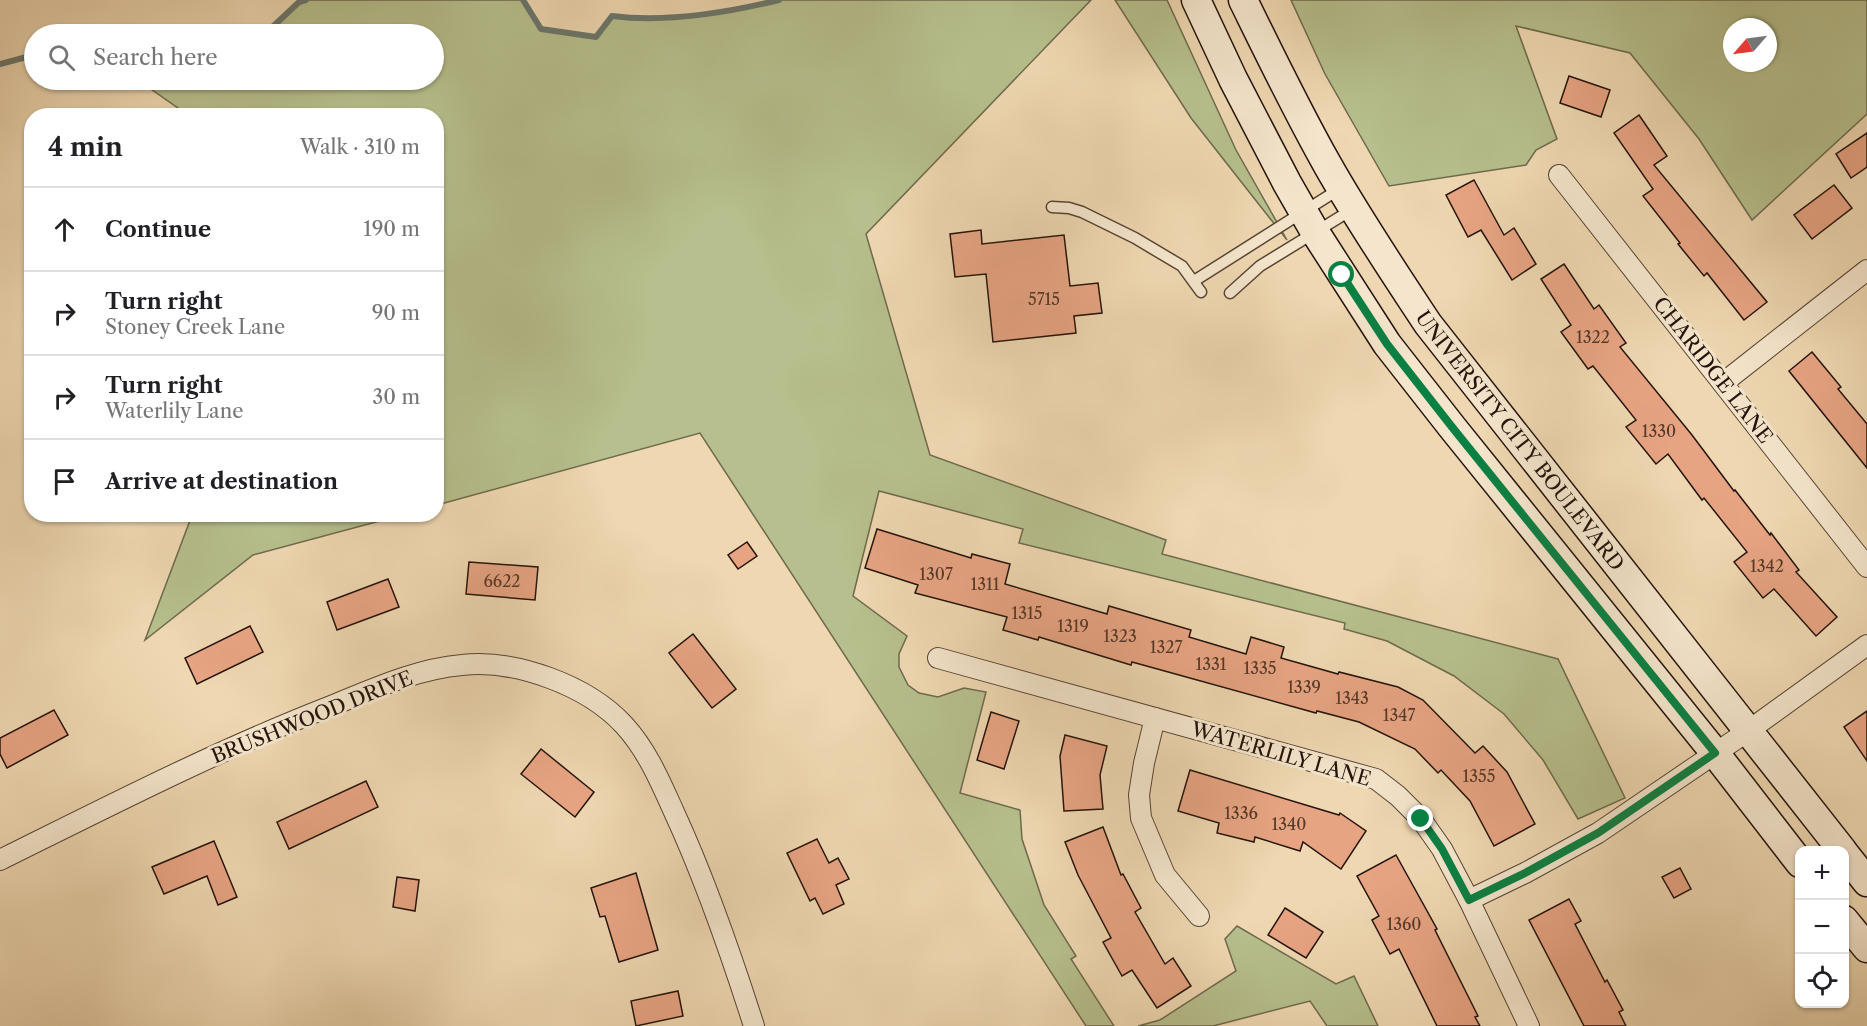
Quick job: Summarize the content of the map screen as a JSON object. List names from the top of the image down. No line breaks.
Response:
{"streets":{"main road":["UNIVERSITY CITY BOULEVARD"],"street":["CHARIDGE LANE","BRUSHWOOD DRIVE","WATERLILY LANE"]},"house_numbers":["5715","1322","1330","1342","1307","6622","1311","1315","1319","1323","1327","1331","1335","1339","1343","1347","1355","1336","1340","1360"],"north":"bottom left","page":{"search":"Search here","heading":["4 min","Walk · 310 m"],"list":[["Continue","190 m"],["Turn right","Stoney Creek Lane","90 m"],["Turn right","Waterlily Lane","30 m"],"Arrive at destination"],"map_buttons":["+","−"]}}
